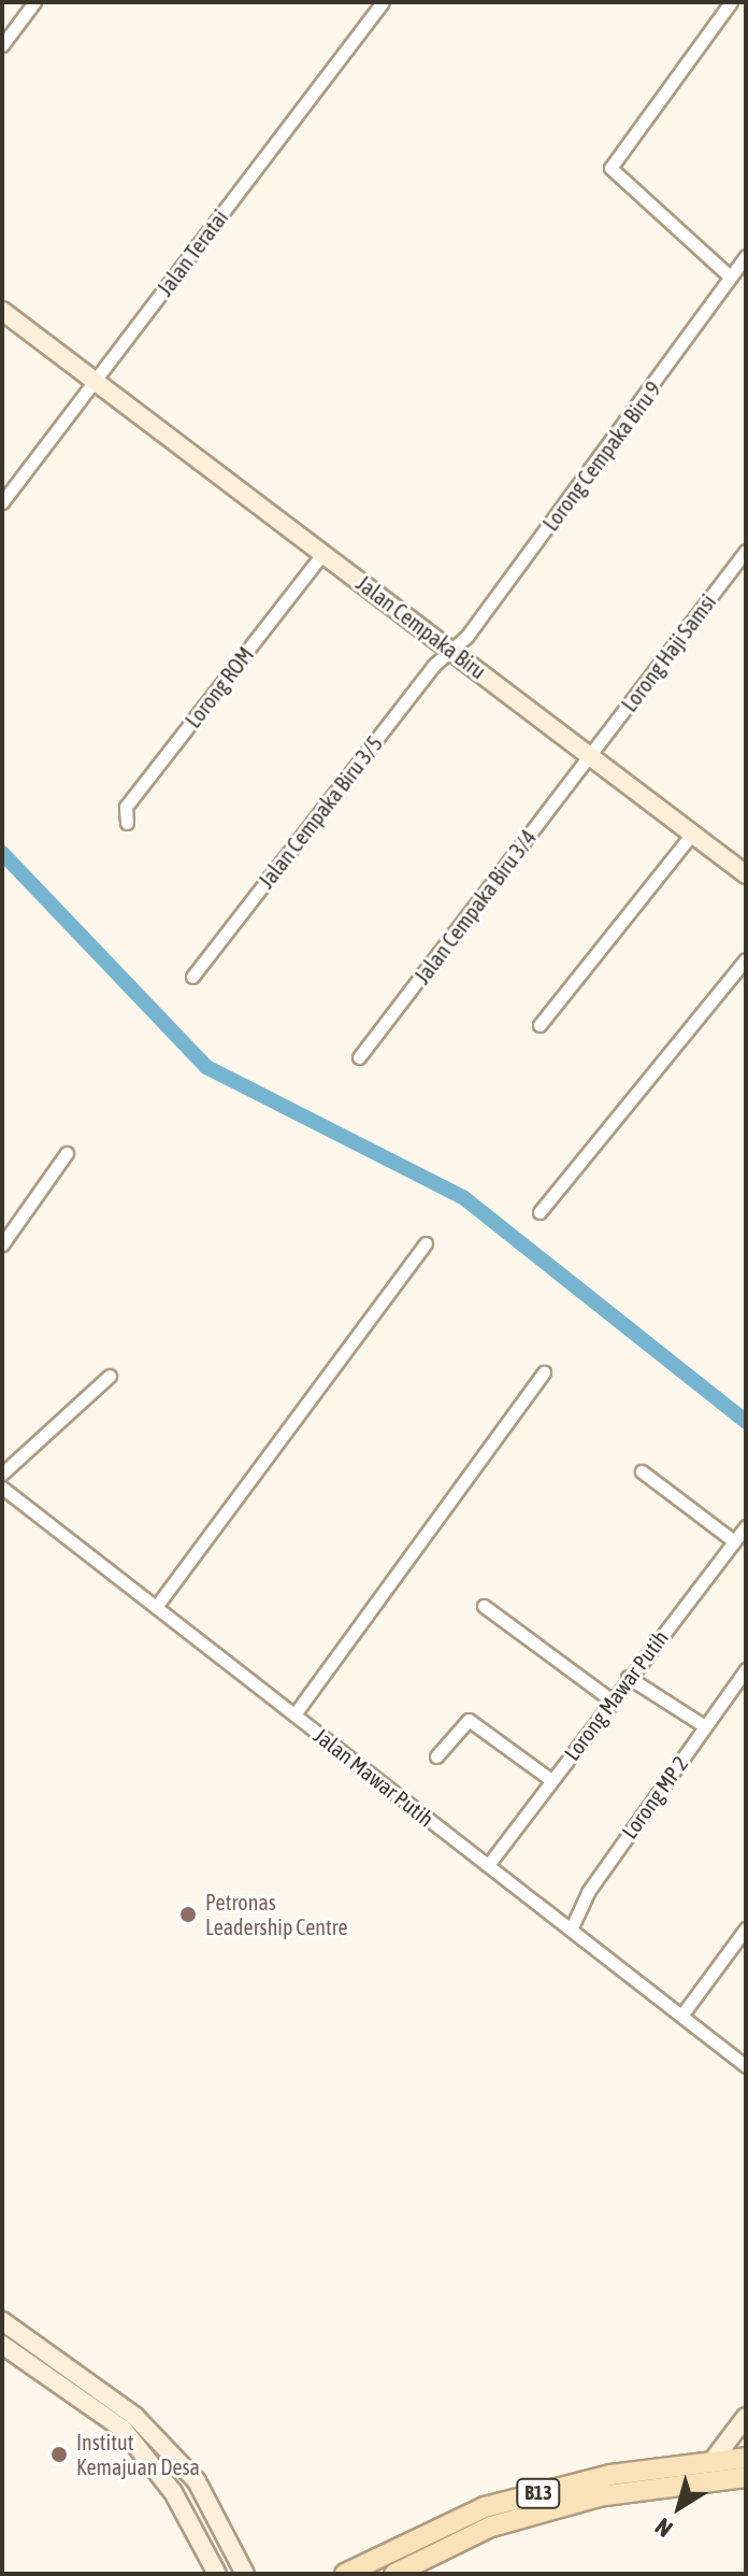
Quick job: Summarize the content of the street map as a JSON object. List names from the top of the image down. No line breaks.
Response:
{"streets":{"main road":["B13"],"street":["Jalan Teratai","Lorong Cempaka Biru 9","Jalan Cempaka Biru","Lorong Haji Samsi","Lorong ROM","Jalan Cempaka Biru 3/5","Jalan Cempaka Biru 3/4","Lorong Mawar Putih","Jalan Mawar Putih","Lorong MP 2"]},"crossings":[["Jalan Teratai","Jalan Cempaka Biru"],["Lorong Cempaka Biru 9","Jalan Cempaka Biru"],["Lorong Cempaka Biru 9","Jalan Cempaka Biru 3/5"],["Jalan Cempaka Biru","Lorong Haji Samsi"],["Jalan Cempaka Biru","Lorong ROM"],["Jalan Cempaka Biru","Jalan Cempaka Biru 3/5"],["Jalan Cempaka Biru","Jalan Cempaka Biru 3/4"],["Lorong Haji Samsi","Jalan Cempaka Biru 3/4"],["Lorong Mawar Putih","Jalan Mawar Putih"],["Jalan Mawar Putih","Lorong MP 2"]],"places":["Petronas Leadership Centre","Institut Kemajuan Desa"],"north":"bottom left"}
